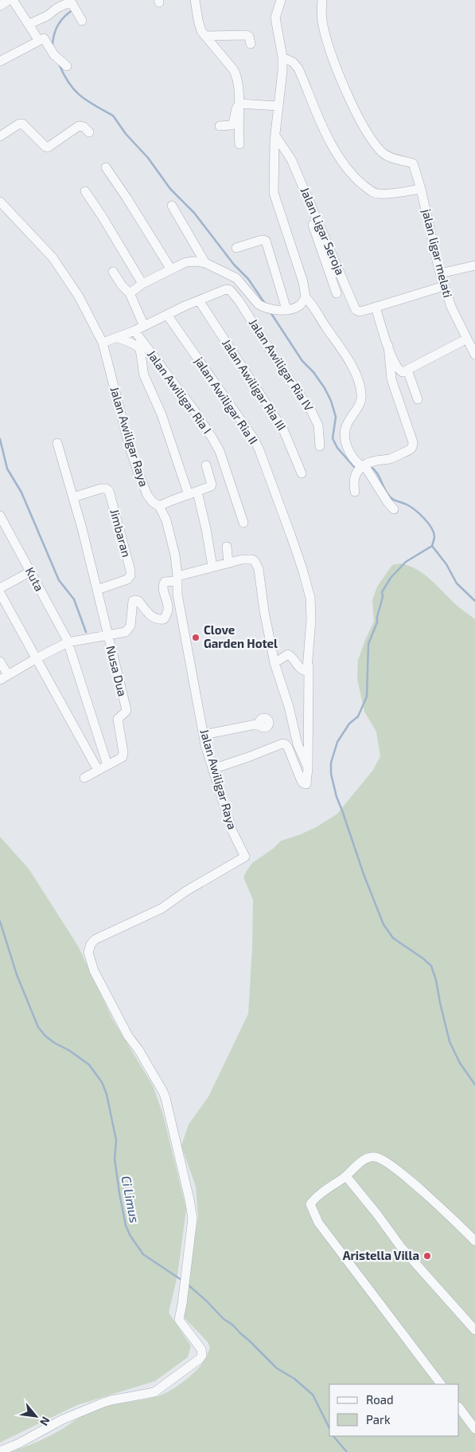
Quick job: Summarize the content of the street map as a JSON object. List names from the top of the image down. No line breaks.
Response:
{"streets":{"street":["Jalan Ligar Seroja","jalan ligar melati","Jalan Awiligar Ria IV","Jalan Awiligar Ria III","Jalan Awiligar Ria I","jalan Awiligar Ria II","Jalan Awiligar Raya","Jimbaran","Kuta","Nusa Dua"]},"crossings":[["Jalan Awiligar Ria IV","Jalan Awiligar Ria III"],["jalan Awiligar Ria II","Jalan Awiligar Raya"]],"water":["Ci Limus"],"places":["Clove Garden Hotel","Aristella Villa"],"legend":["Road","Park"],"north":"bottom right"}
